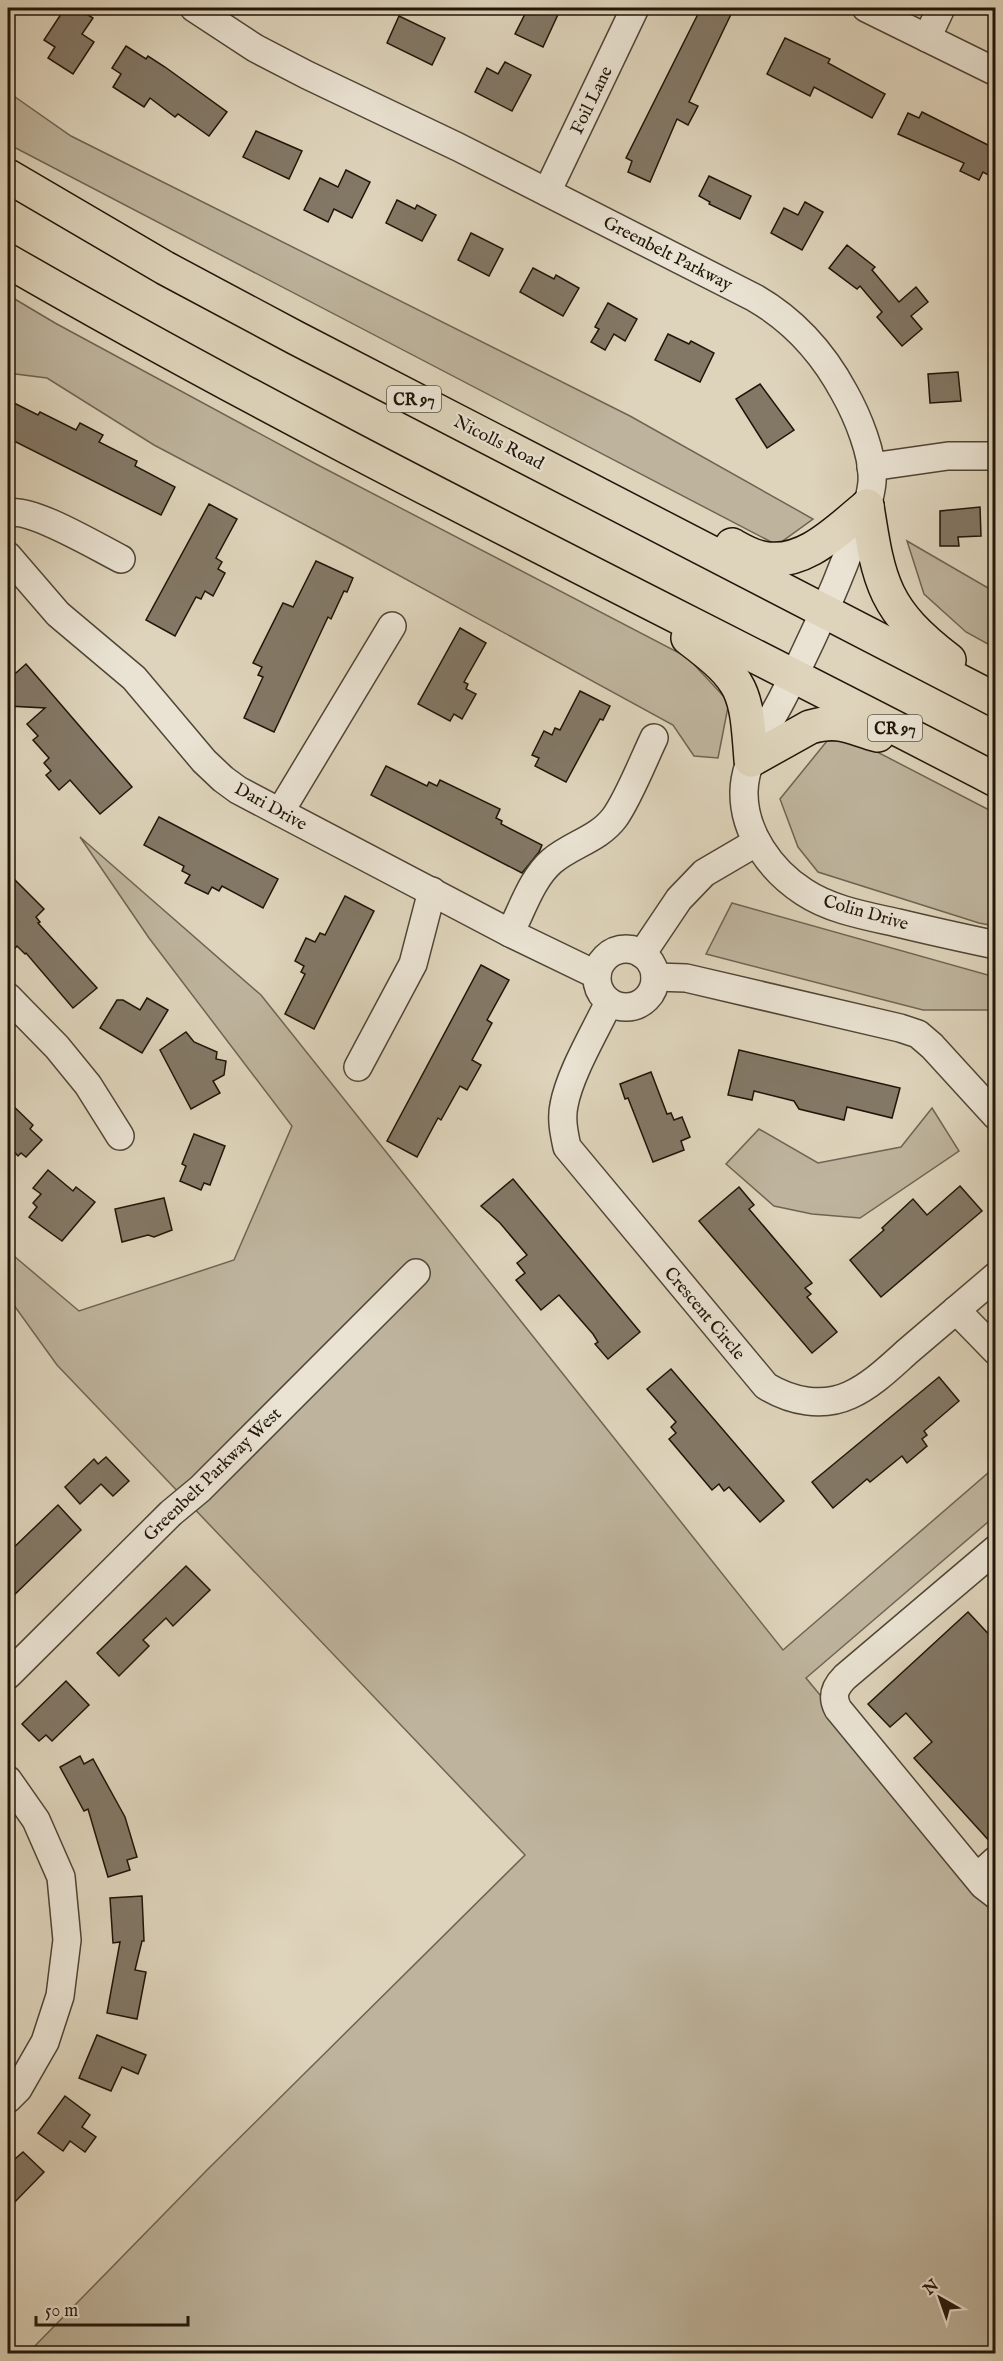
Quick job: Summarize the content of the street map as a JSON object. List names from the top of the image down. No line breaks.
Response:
{"streets":{"highway":["CR 97","Nicolls Road"],"street":["Foil Lane","Greenbelt Parkway","Dari Drive","Colin Drive","Crescent Circle","Greenbelt Parkway West"]},"crossings":[["Foil Lane","Greenbelt Parkway"],["Greenbelt Parkway","CR 97"],["Greenbelt Parkway","Nicolls Road"],["Greenbelt Parkway","Colin Drive"],["CR 97","Colin Drive"],["Dari Drive","Crescent Circle"]],"scale_bar":"50 m","north":"top left"}
